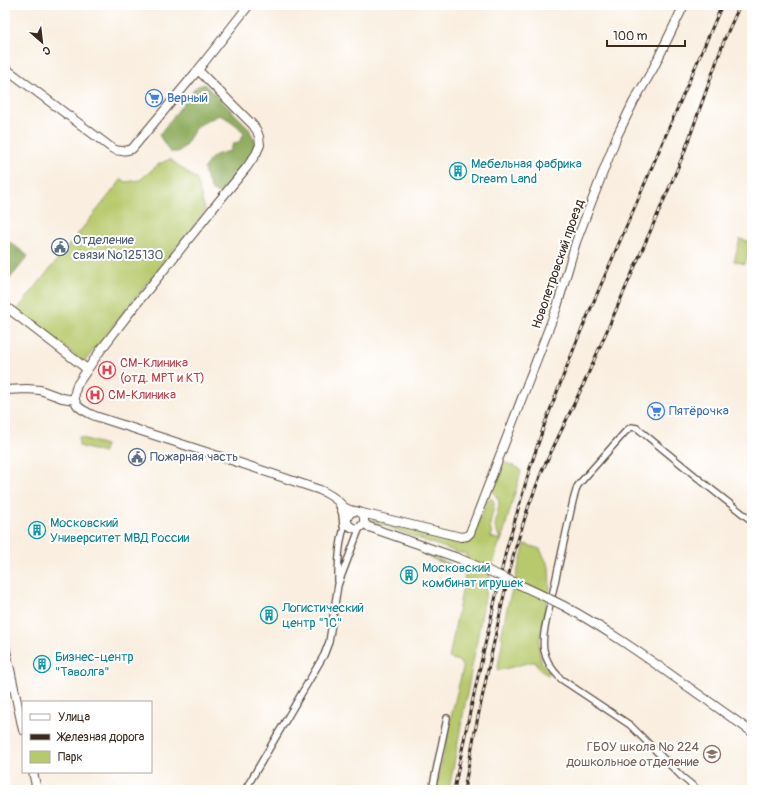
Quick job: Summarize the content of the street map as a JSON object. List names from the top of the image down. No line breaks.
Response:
{"streets":{"street":["Новопетровский проезд"]},"places":{"supermarket":["Верный","Пятёрочка"],"building":["Мебельная фабрика Dream Land","Московский Университет МВД России","Московский комбинат игрушек","Логистический центр \"1С\"","Бизнес-центр \"Таволга\""],"public building":["Отделение связи №125130","Пожарная часть"],"hospital":["СМ-Клиника (отд. МРТ и КТ)","СМ-Клиника"],"school or university":["ГБОУ школа № 224 дошкольное отделение"]},"legend":["Улица","Железная дорога","Парк"],"scale_bar":"100 m","north":"bottom right"}
